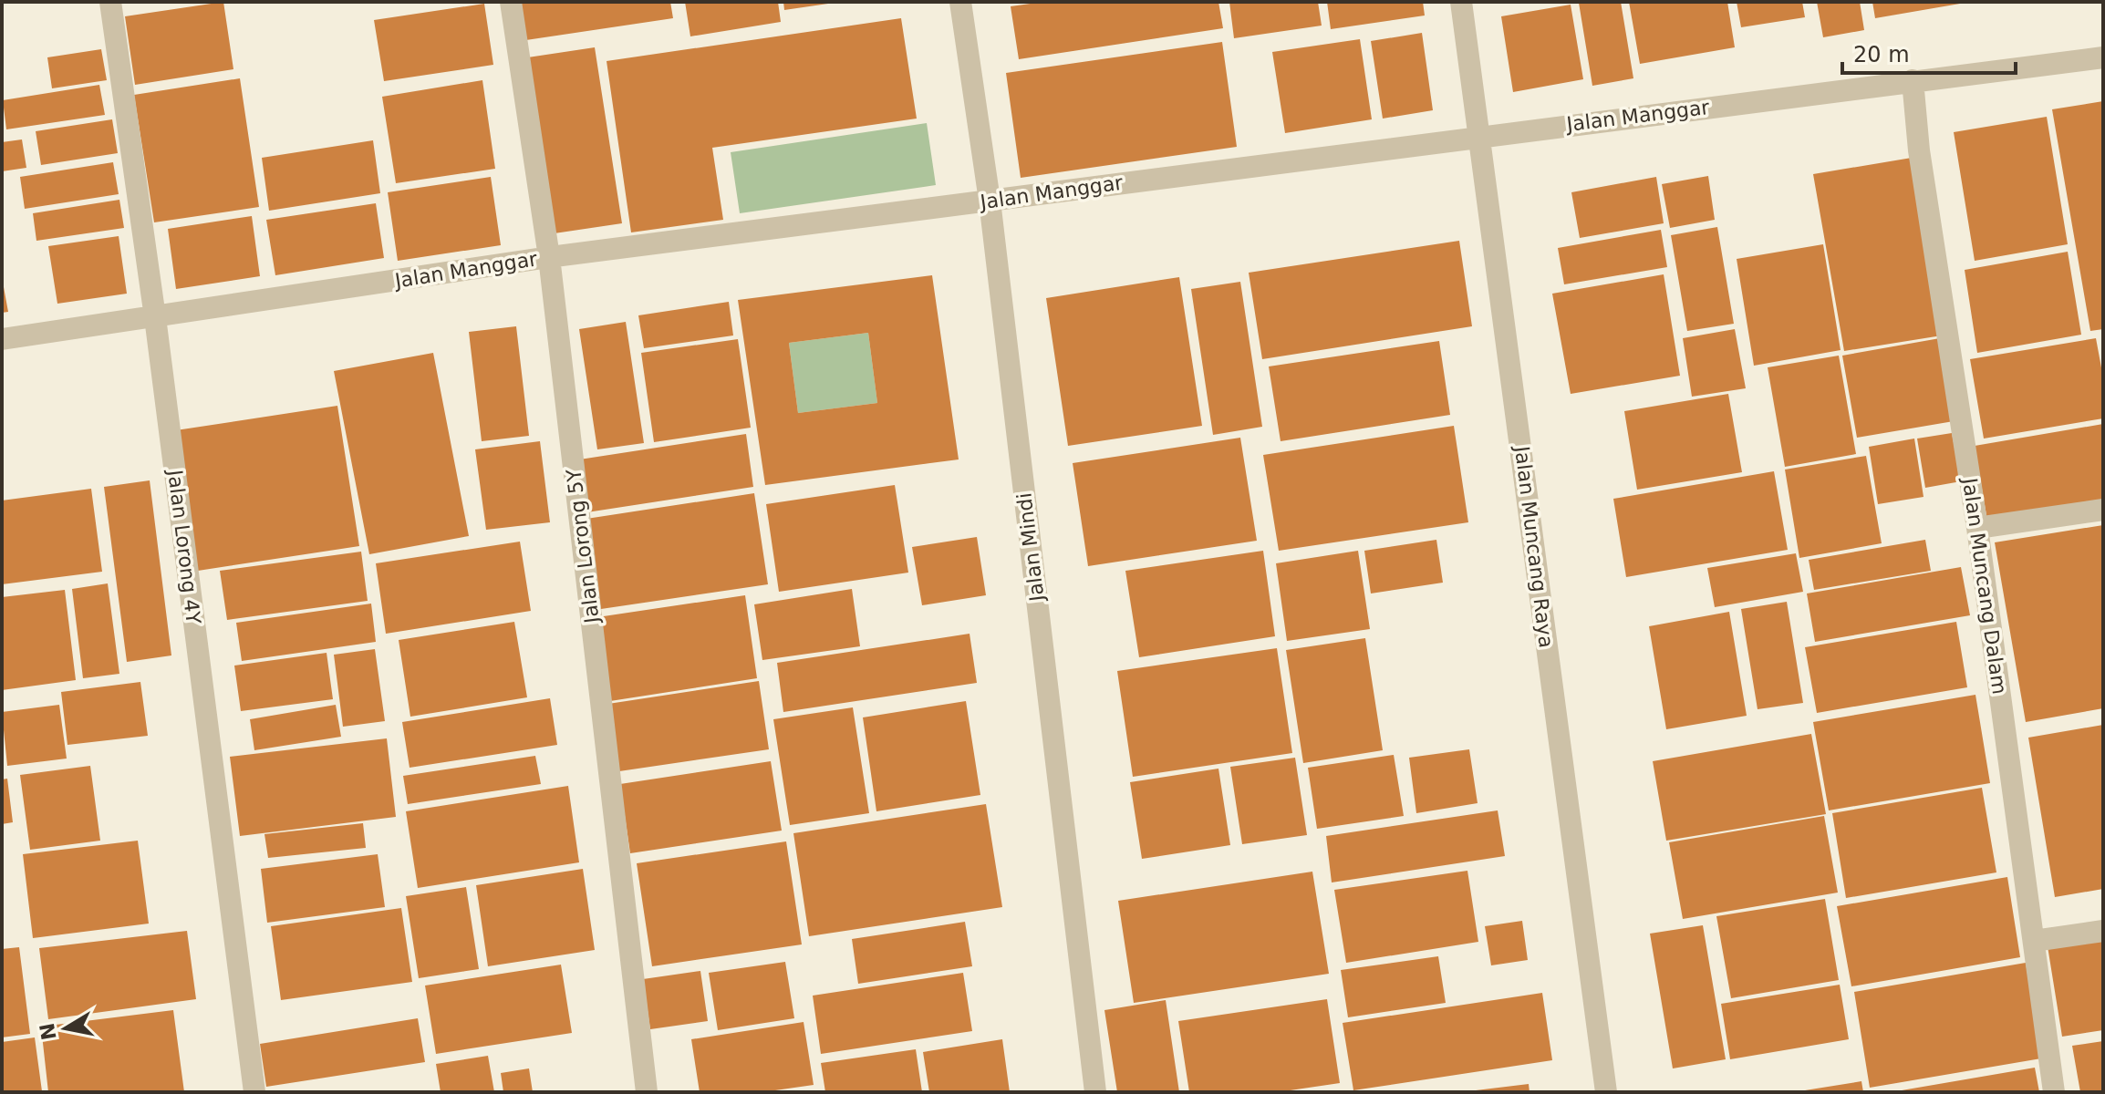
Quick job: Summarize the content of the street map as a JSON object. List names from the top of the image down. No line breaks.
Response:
{"streets":{"street":["Jalan Manggar","Jalan Lorong 5Y","Jalan Lorong 4Y","Jalan Mindi","Jalan Muncang Raya","Jalan Muncang Dalam"]},"crossings":[["Jalan Manggar","Jalan Lorong 5Y"],["Jalan Manggar","Jalan Lorong 4Y"],["Jalan Manggar","Jalan Mindi"],["Jalan Manggar","Jalan Muncang Raya"],["Jalan Manggar","Jalan Muncang Dalam"]],"scale_bar":"20 m","north":"left"}
